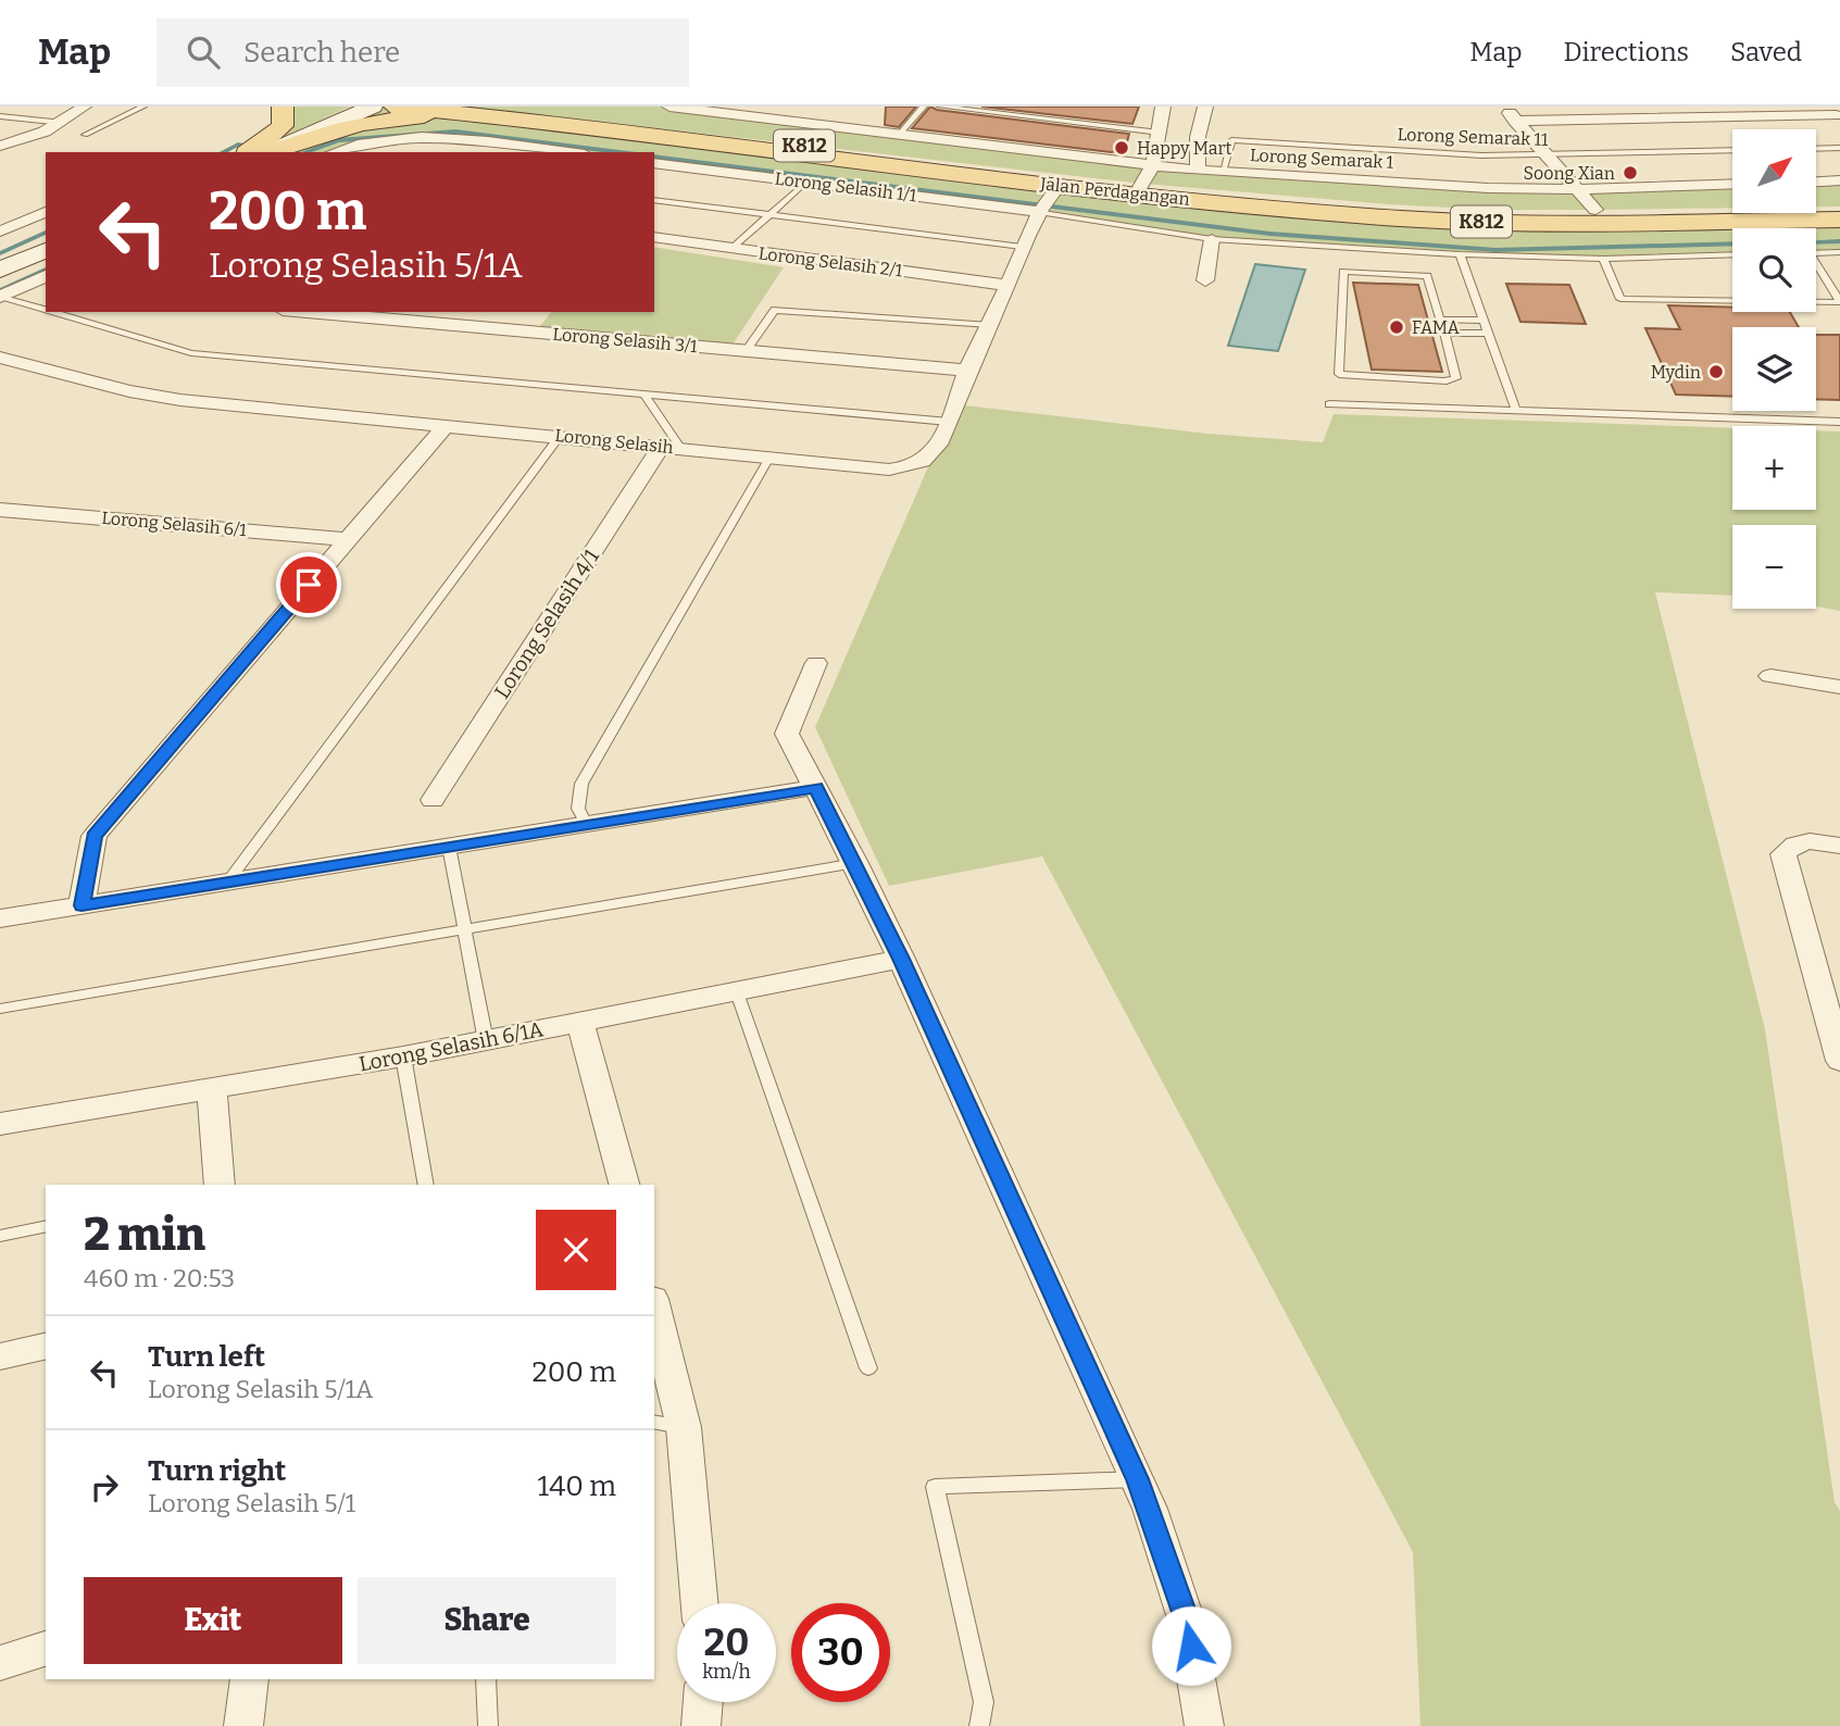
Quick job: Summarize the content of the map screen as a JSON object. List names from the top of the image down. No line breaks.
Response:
{"streets":{"main road":["K812","Jalan Perdagangan"],"street":["Lorong Semarak 1","Lorong Selasih 1/1","Lorong Selasih 2/1","Lorong Selasih 3/1","Lorong Selasih","Lorong Selasih 6/1","Lorong Selasih 4/1","Lorong Selasih 6/1A"],"lane":["Lorong Semarak 11"]},"crossings":[["Lorong Semarak 11","Lorong Semarak 1"],["Lorong Semarak 1","Jalan Perdagangan"],["Lorong Selasih 1/1","Lorong Selasih"],["Jalan Perdagangan","Lorong Selasih"],["Lorong Selasih 2/1","Lorong Selasih"],["Lorong Selasih 3/1","Lorong Selasih"],["Lorong Selasih","Lorong Selasih 4/1"]],"places":["Happy Mart","Soong Xian","FAMA","Mydin"],"north":"top right","page":{"header":"Map","search":"Search here","nav":["Map","Directions","Saved"],"map_buttons":["+","−"],"turn":["200 m","Lorong Selasih 5/1A"],"heading":["2 min","460 m · 20:53"],"list":[{"name":"Turn left","note":"Lorong Selasih 5/1A","value":"200 m"},{"name":"Turn right","note":"Lorong Selasih 5/1","value":"140 m"}],"buttons":["Exit","Share"],"speed":"20 km/h","limit":"30"}}
